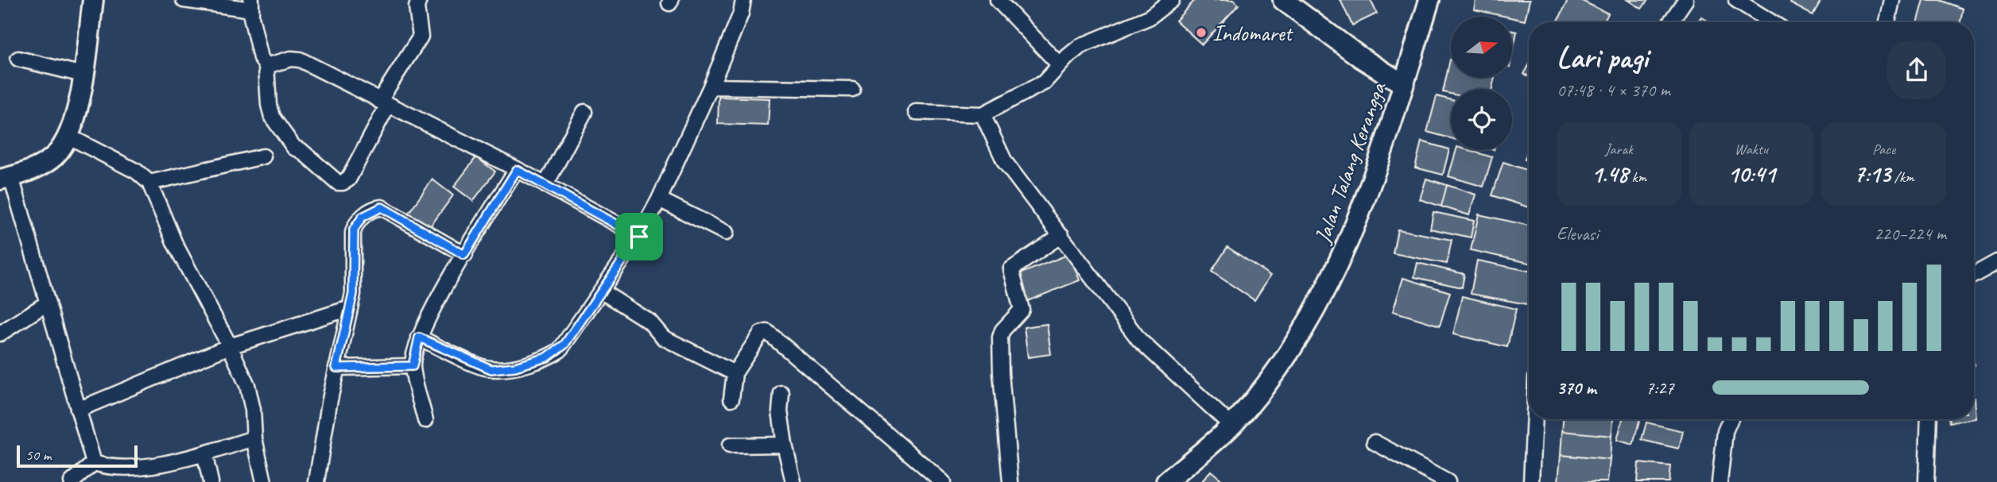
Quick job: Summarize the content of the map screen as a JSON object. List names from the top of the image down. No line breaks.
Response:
{"streets":{"street":["Jalan Talang Kerangga"]},"places":["Indomaret"],"scale_bar":"50 m","north":"right","page":{"heading":["Lari pagi","07:48 · 4 × 370 m"],"stats":[["Jarak","1.48 km"],["Waktu","10:41"],["Pace","7:13 /km"]],"chart":["Elevasi","220–224 m"],"list":[{"name":"370 m","note":"7:27"}],"scale":"50 m"}}
